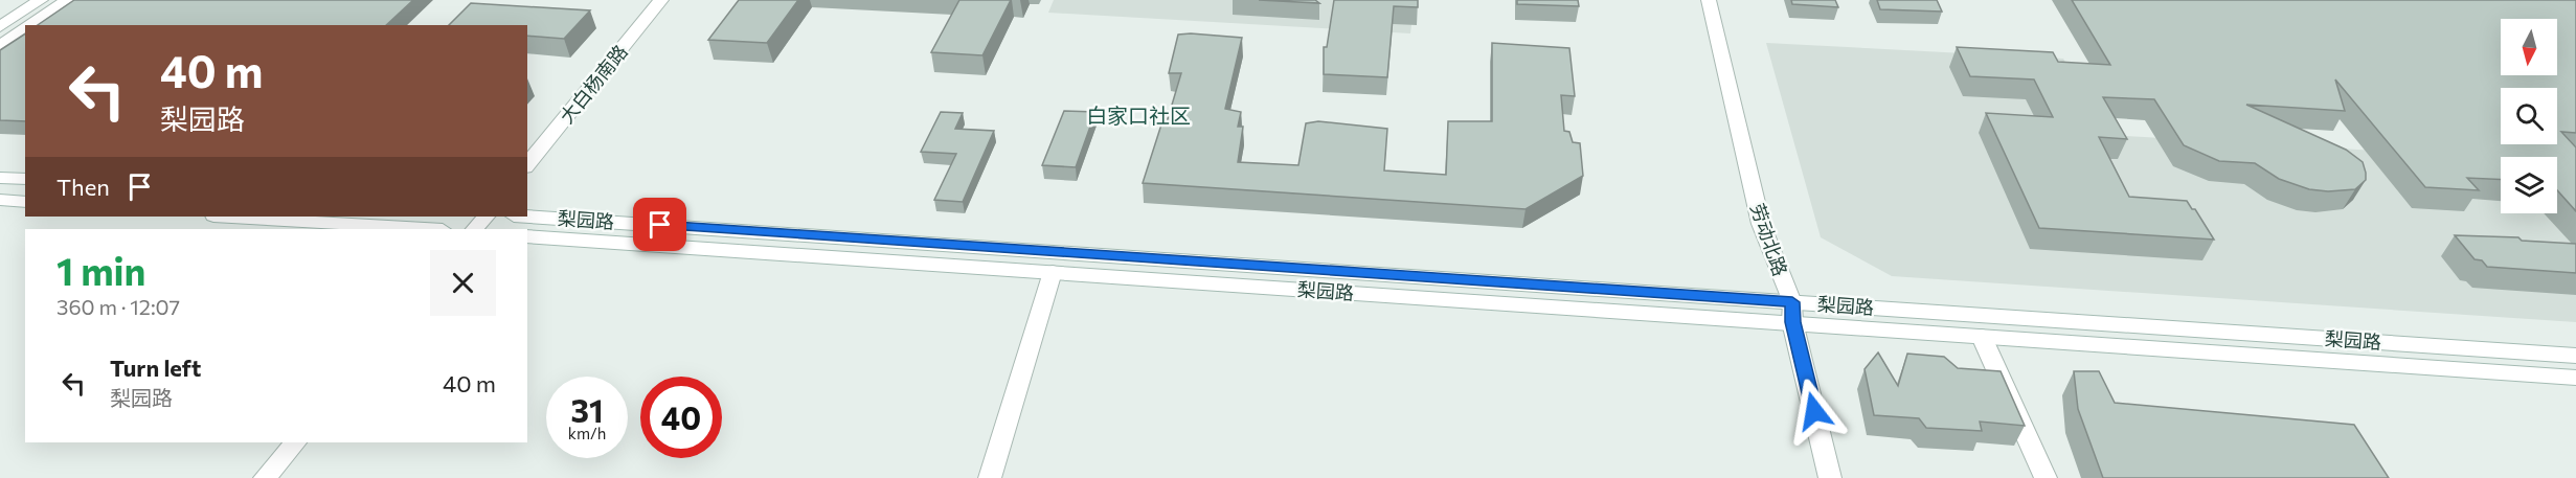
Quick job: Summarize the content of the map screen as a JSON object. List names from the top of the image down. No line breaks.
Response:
{"streets":{"main road":["大白杨南路","梨园路","劳动北路"]},"crossings":[["梨园路","劳动北路"]],"districts":["白家口社区"],"north":"bottom","page":{"turn":["40 m","梨园路"],"then":"Then","heading":["1 min","360 m · 12:07"],"list":[{"name":"Turn left","note":"梨园路","value":"40 m"}],"speed":"31 km/h","limit":"40"}}
